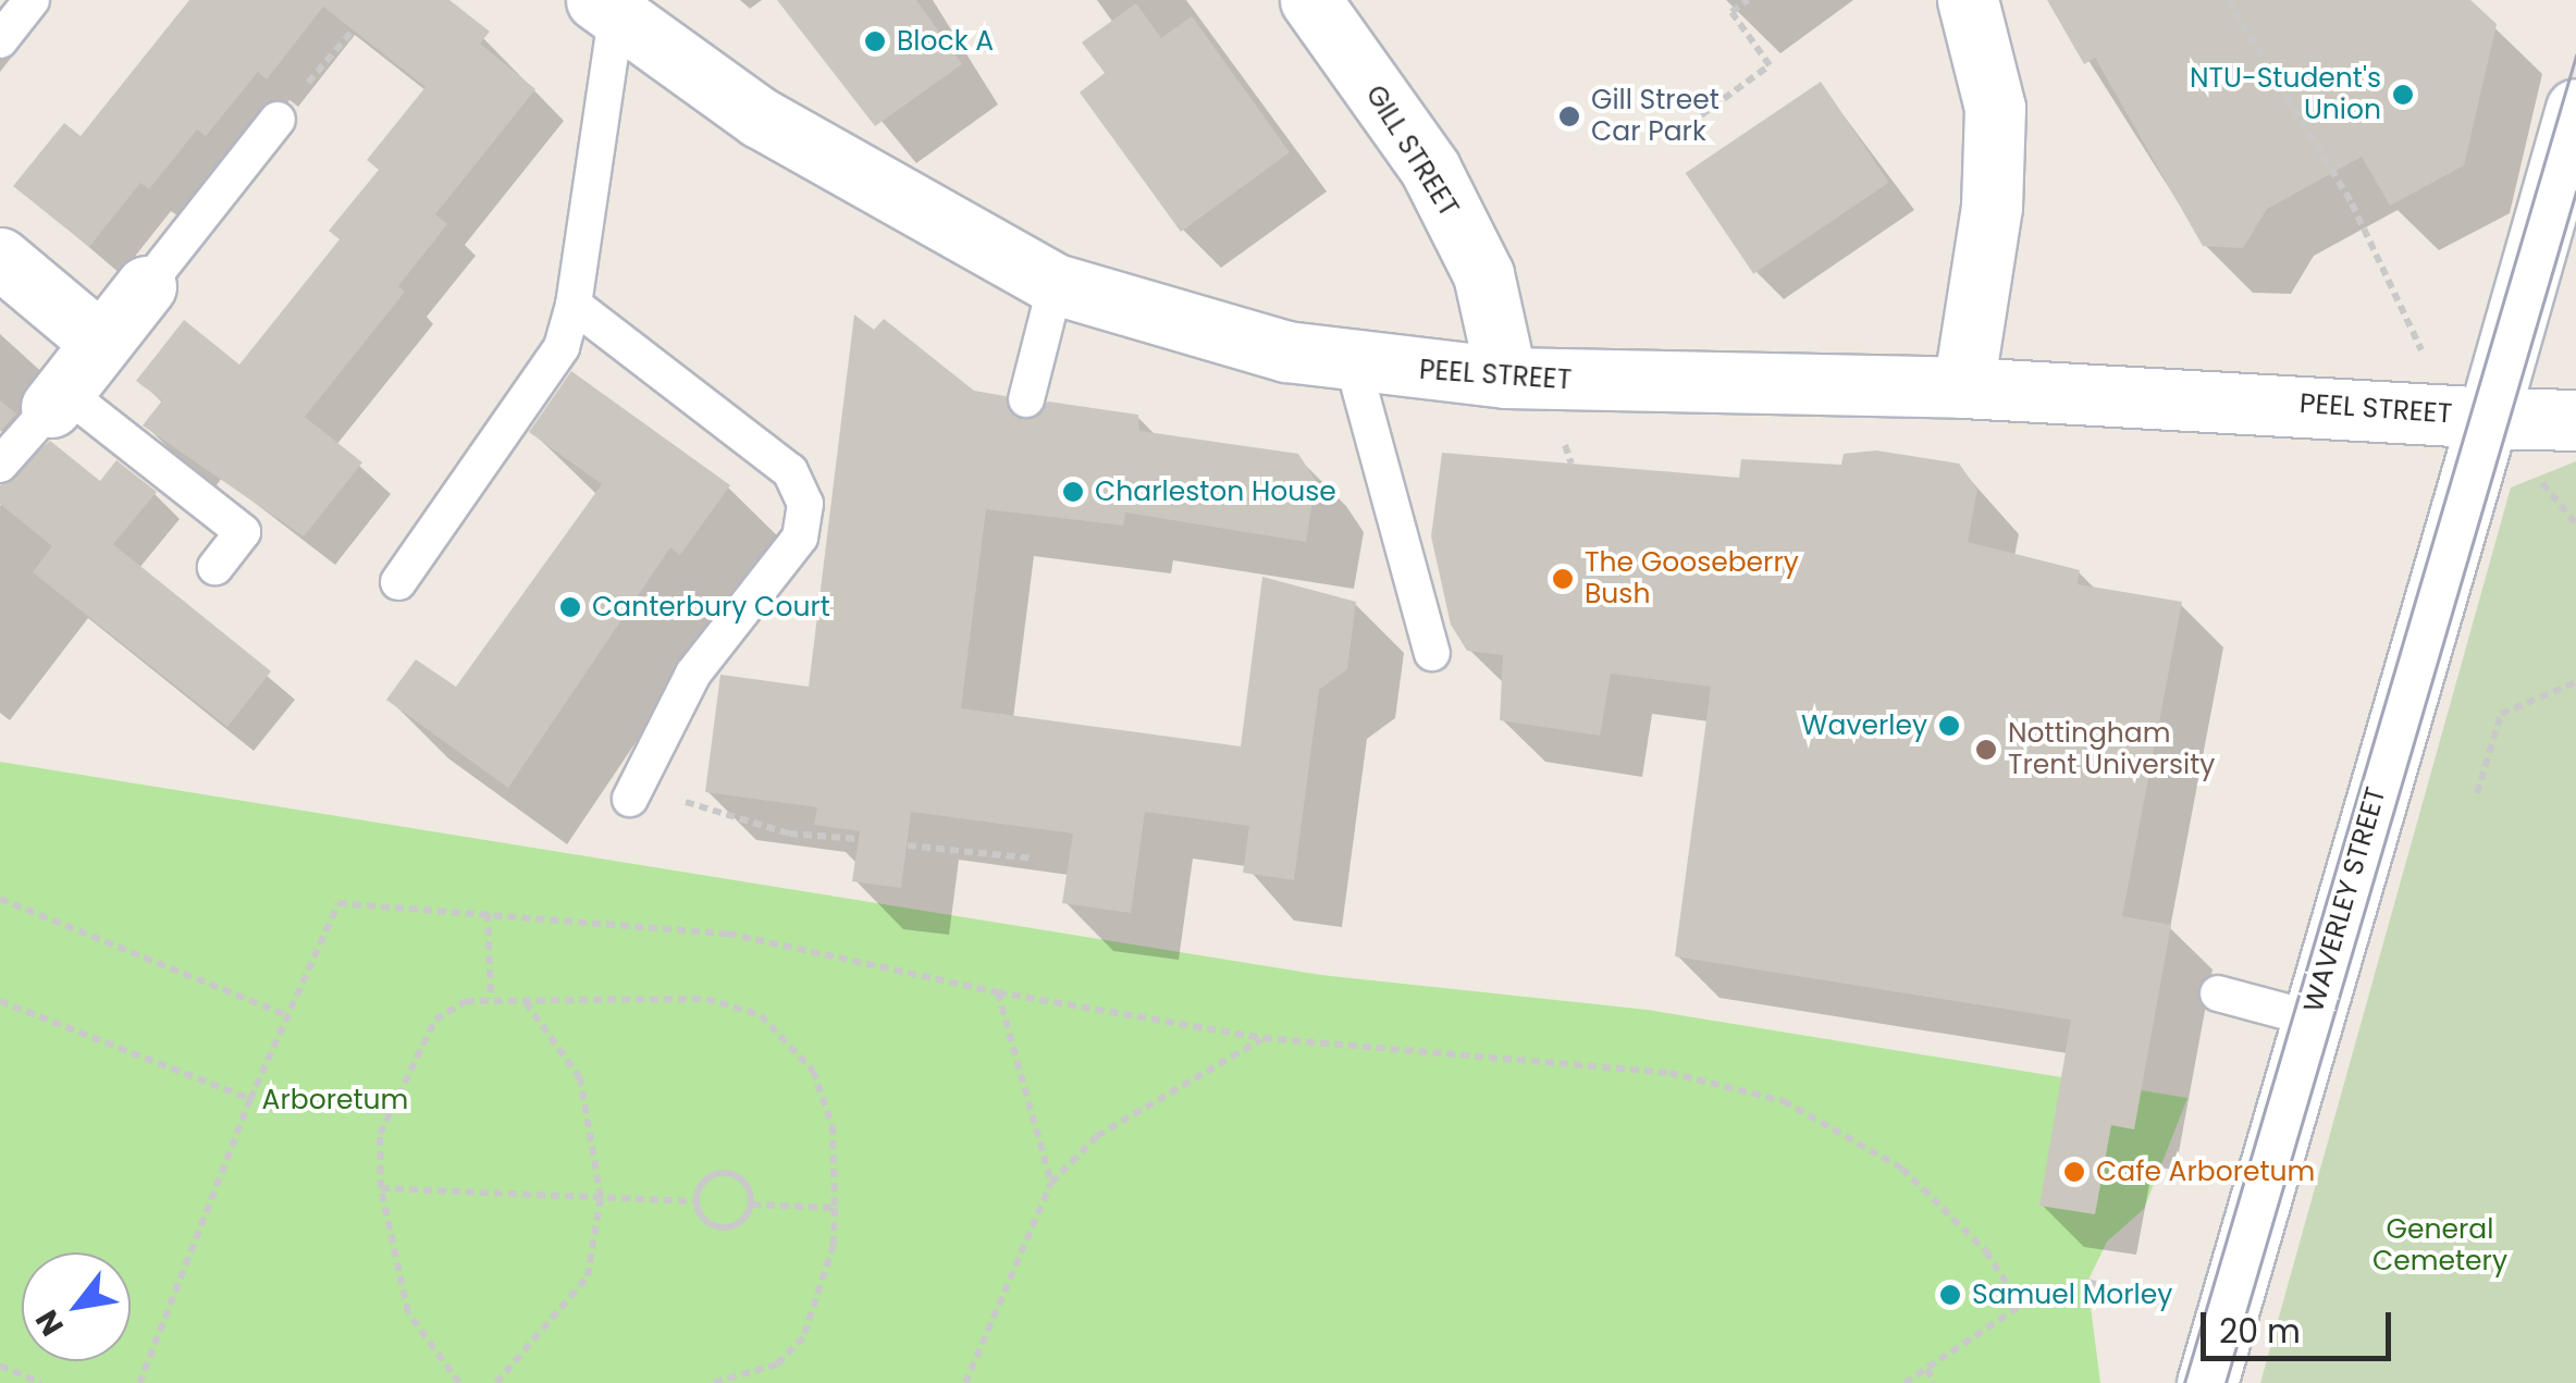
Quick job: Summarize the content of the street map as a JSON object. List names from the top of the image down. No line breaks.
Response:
{"streets":{"street":["GILL STREET","PEEL STREET","WAVERLEY STREET"]},"crossings":[["GILL STREET","PEEL STREET"],["PEEL STREET","WAVERLEY STREET"]],"parks":["Arboretum","General Cemetery"],"places":["Block A","NTU-Student's Union","Gill Street Car Park","Charleston House","The Gooseberry Bush","Canterbury Court","Waverley","Nottingham Trent University","Cafe Arboretum","Samuel Morley"],"scale_bar":"20 m","north":"bottom left"}
